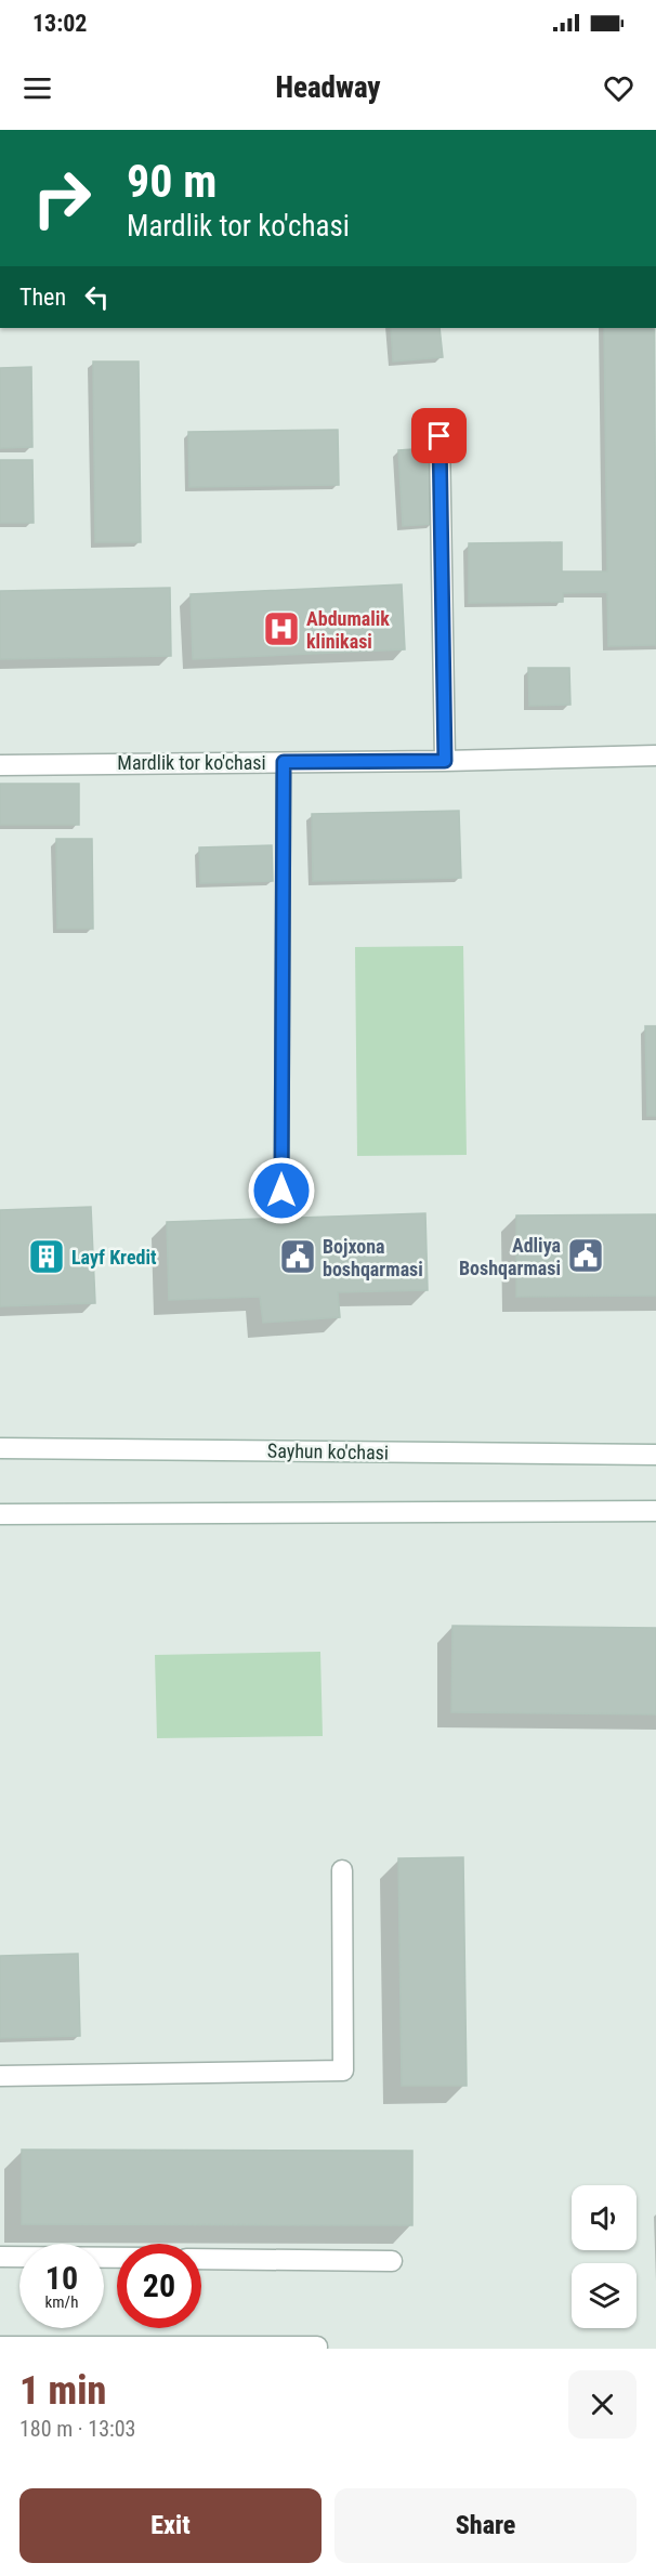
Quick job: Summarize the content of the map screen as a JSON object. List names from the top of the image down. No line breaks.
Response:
{"streets":{"street":["Mardlik tor ko'chasi","Sayhun ko'chasi"]},"places":{"hospital":["Abdumalik klinikasi"],"public building":["Adliya Boshqarmasi","Bojxona boshqarmasi"],"building":["Layf Kredit"]},"page":{"status":"13:02","header":"Headway","turn":["90 m","Mardlik tor ko'chasi"],"then":"Then","speed":"10 km/h","limit":"20","heading":["1 min","180 m · 13:03"],"buttons":["Exit","Share"]}}
